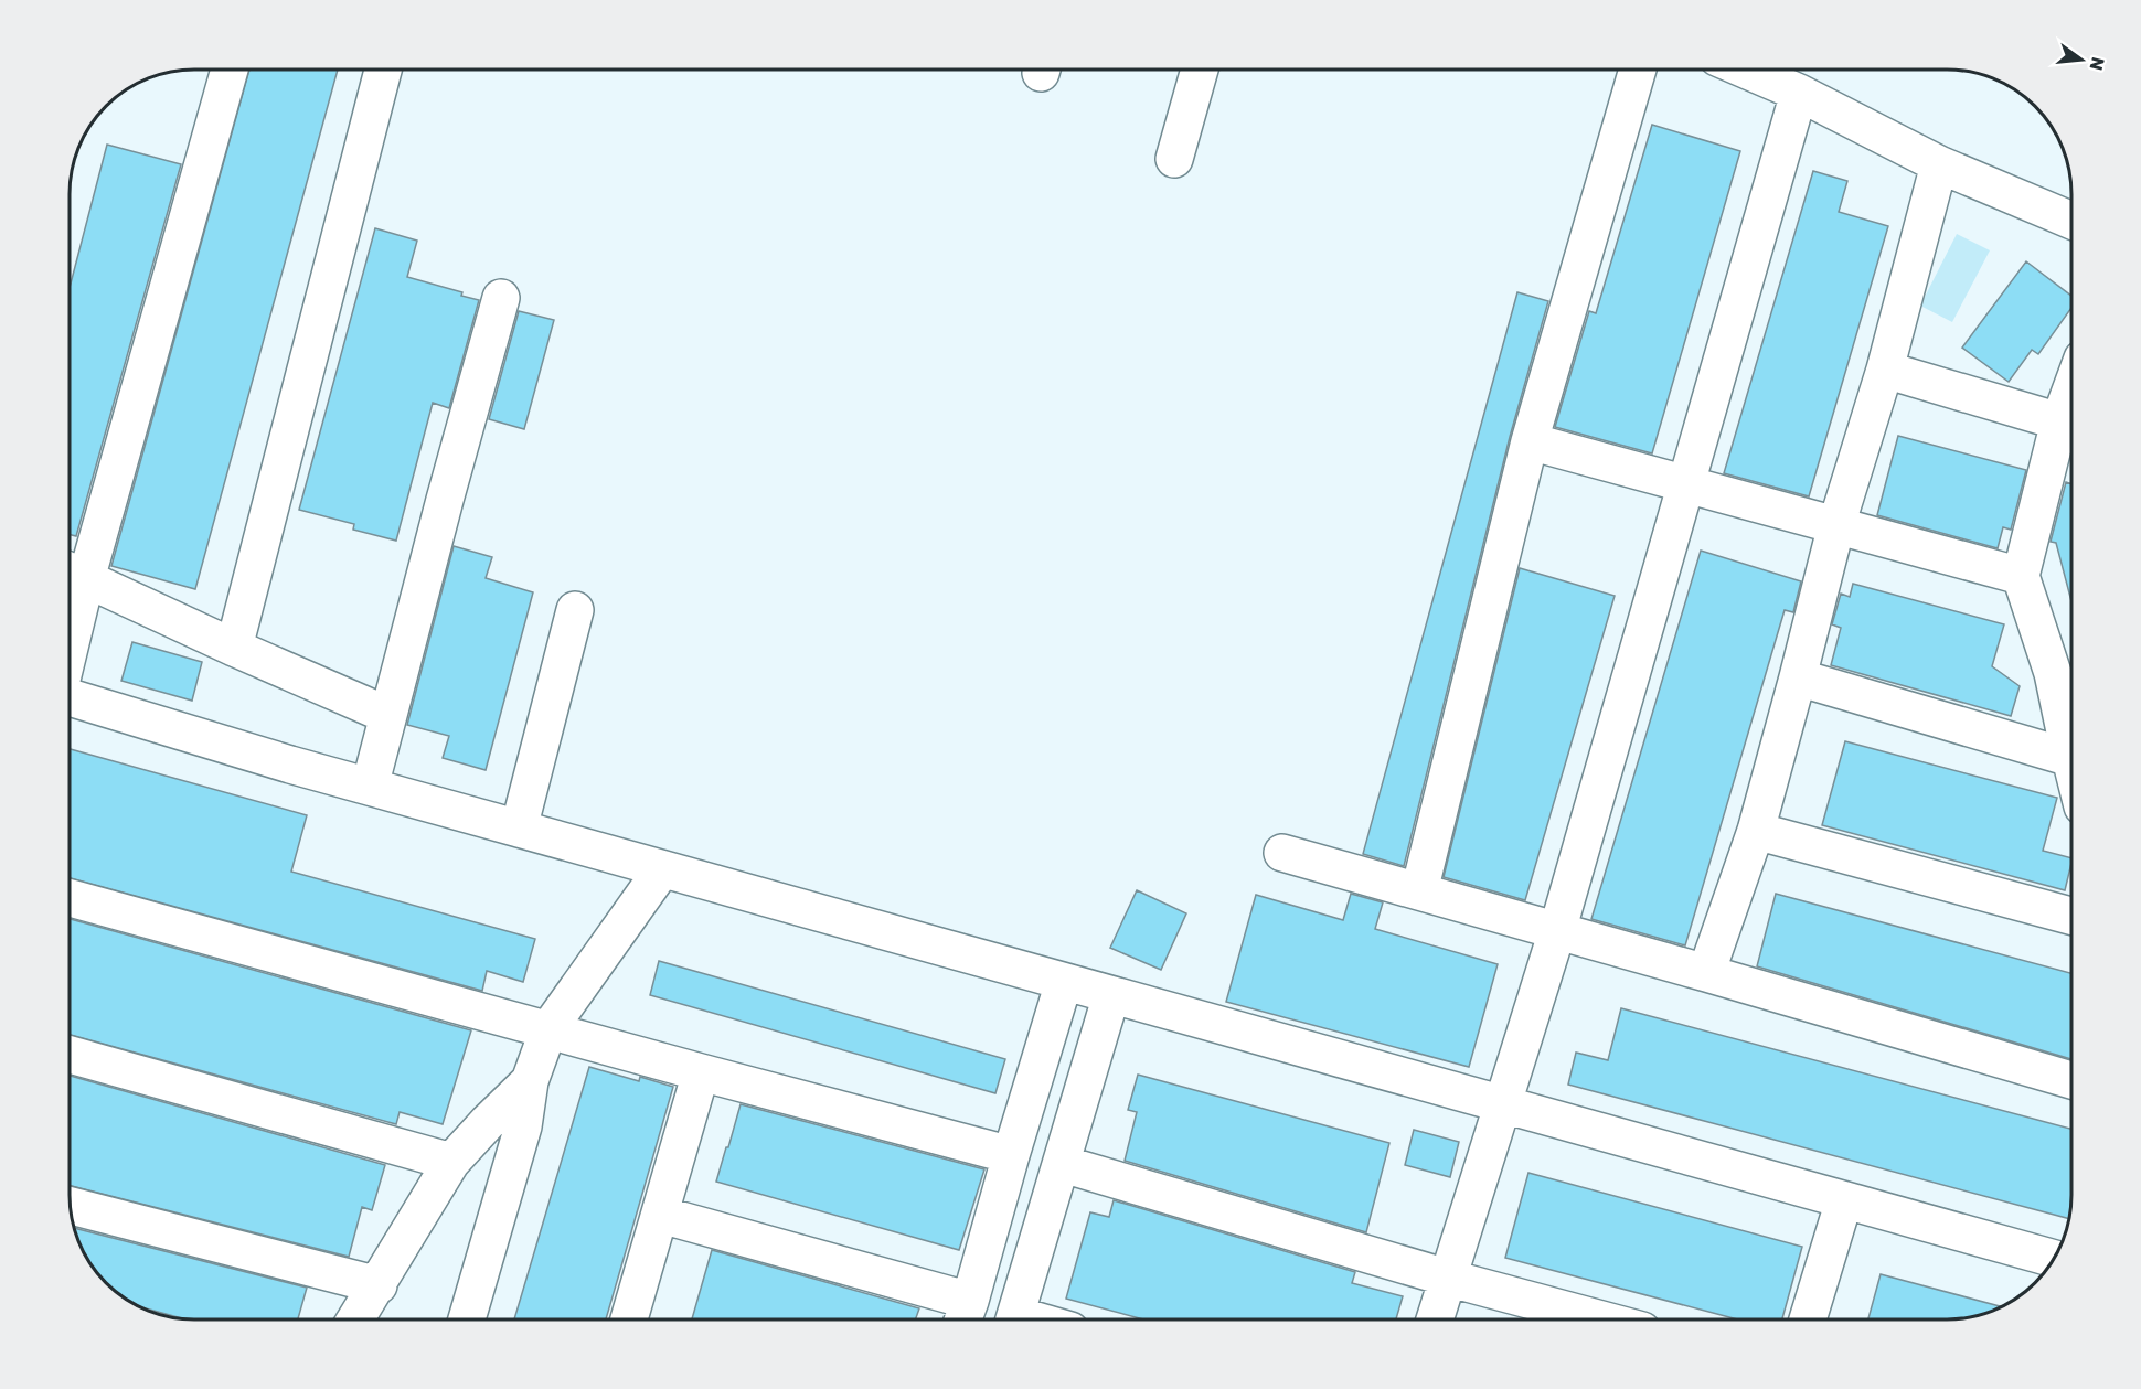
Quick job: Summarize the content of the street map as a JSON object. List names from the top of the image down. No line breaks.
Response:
{"north":"right"}
